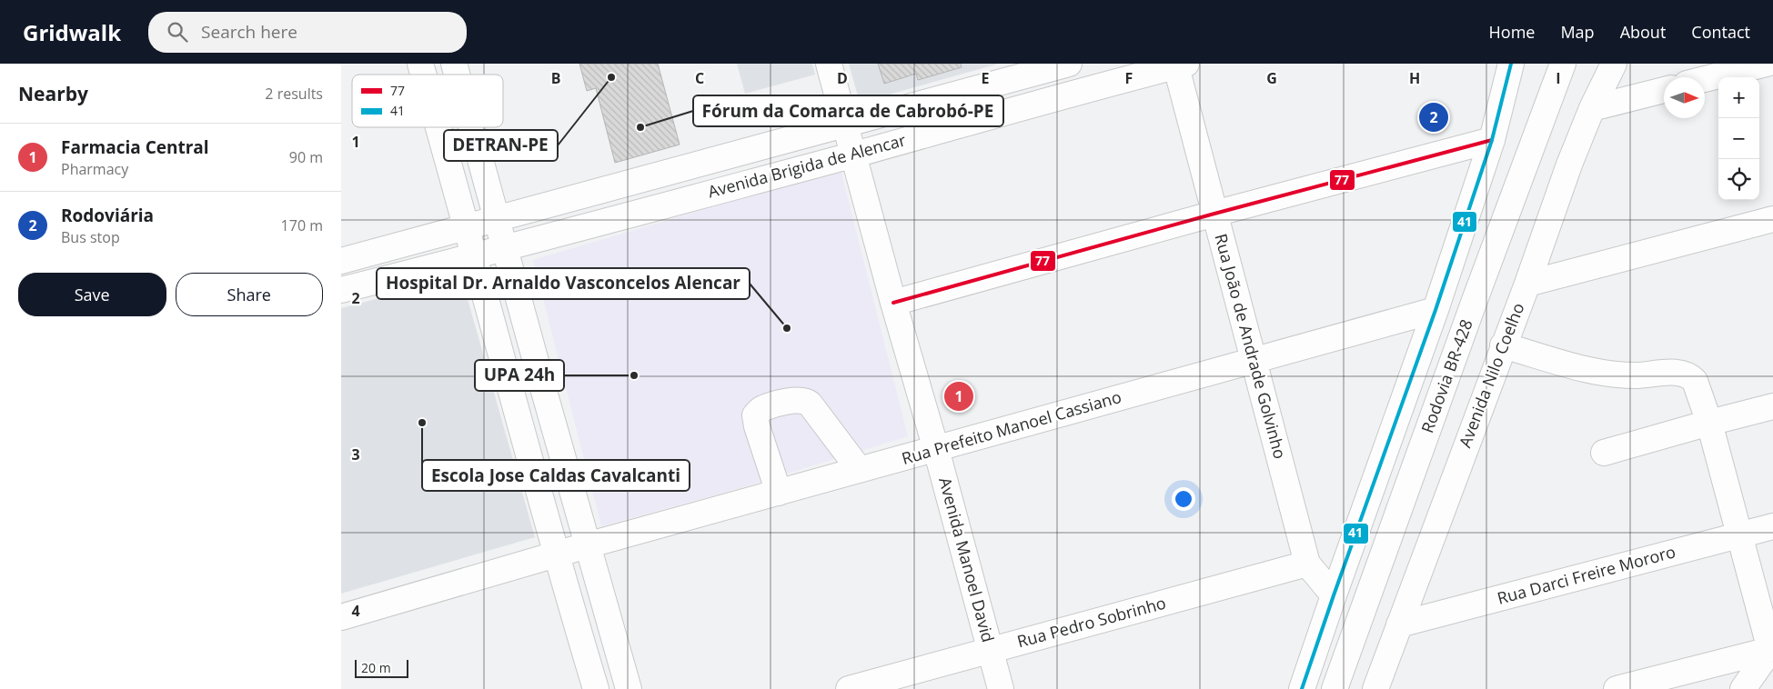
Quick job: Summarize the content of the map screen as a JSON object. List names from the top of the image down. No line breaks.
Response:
{"streets":{"main road":["Avenida Brigida de Alencar","Rua João de Andrade Golvinho","Avenida Nilo Coelho","Rodovia BR-428","Rua Prefeito Manoel Cassiano","Avenida Manoel David","Rua Darci Freire Mororo","Rua Pedro Sobrinho"]},"crossings":[["Avenida Brigida de Alencar","Rua João de Andrade Golvinho"],["Avenida Brigida de Alencar","Avenida Manoel David"],["Rua João de Andrade Golvinho","Rua Prefeito Manoel Cassiano"],["Rua João de Andrade Golvinho","Rua Pedro Sobrinho"],["Avenida Nilo Coelho","Rua Darci Freire Mororo"],["Rua Prefeito Manoel Cassiano","Avenida Manoel David"],["Avenida Manoel David","Rua Pedro Sobrinho"]],"places":["DETRAN-PE","Fórum da Comarca de Cabrobó-PE","Hospital Dr. Arnaldo Vasconcelos Alencar","UPA 24h","Escola Jose Caldas Cavalcanti"],"lines":["transit line 41","transit line 77"],"legend":["77","41"],"scale_bar":"20 m","north":"right","page":{"header":"Gridwalk","search":"Search here","nav":["Home","Map","About","Contact"],"heading":["Nearby","2 results"],"map_buttons":["+","−"],"pins":["2","1"],"list":[{"mark":"1","name":"Farmacia Central","note":"Pharmacy","value":"90 m"},{"mark":"2","name":"Rodoviária","note":"Bus stop","value":"170 m"}],"buttons":["Save","Share"],"scale":"20 m"},"grid":{"columns":["B","C","D","E","F","G","H","I"],"rows":["1","2","3","4"]}}
